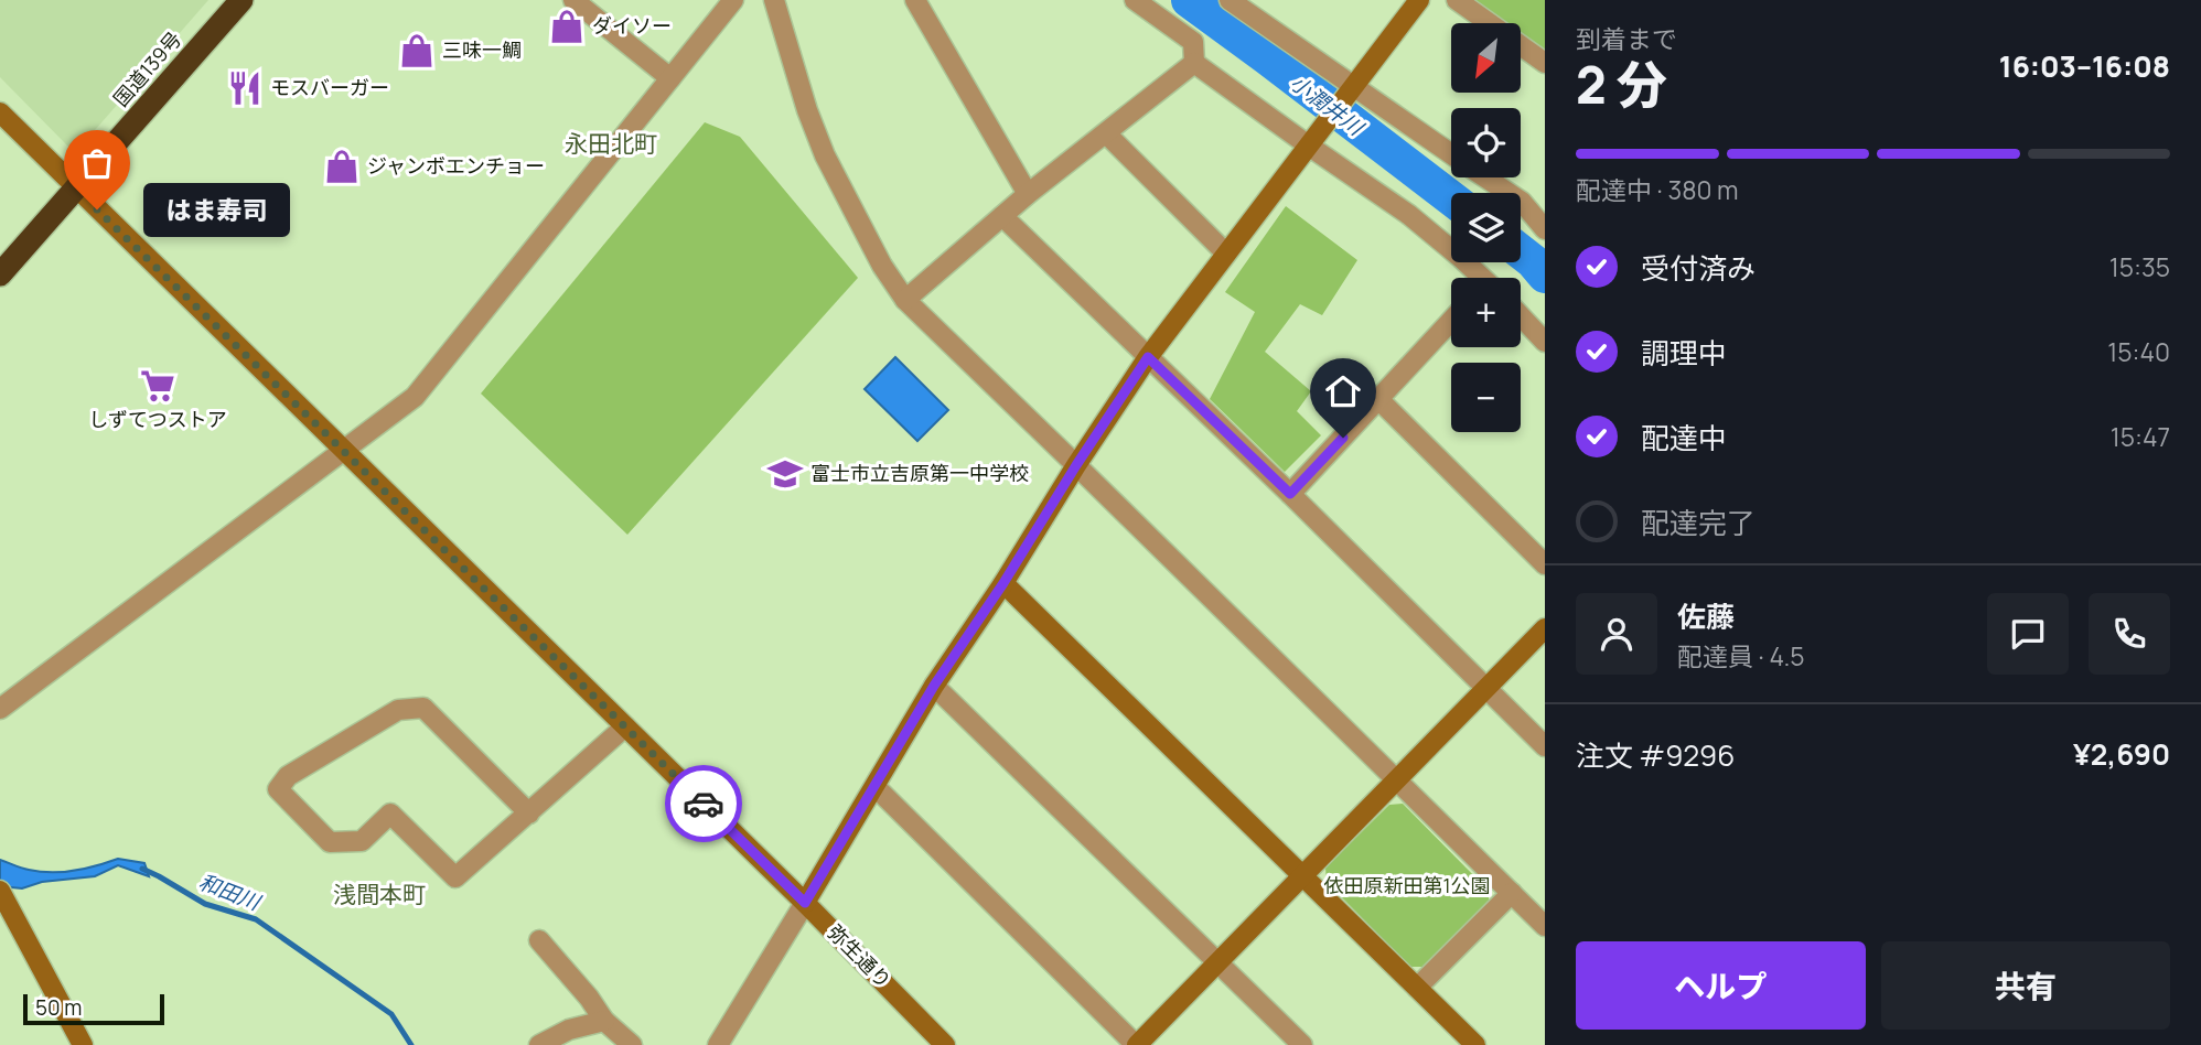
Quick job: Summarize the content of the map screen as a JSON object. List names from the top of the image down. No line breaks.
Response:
{"streets":{"highway":["国道139号"],"street":["弥生通り"]},"crossings":[["国道139号","弥生通り"]],"districts":["永田北町","浅間本町"],"water":["小潤井川","和田川"],"parks":["依田原新田第1公園"],"places":{"shop":["ダイソー","三味一鯛","ジャンボエンチョー"],"restaurant":["モスバーガー"],"other":["はま寿司"],"supermarket":["しずてつストア"],"school or university":["富士市立吉原第一中学校"]},"scale_bar":"50 m","north":"bottom left","page":{"heading":["2 分","到着まで","16:03–16:08"],"panel":["佐藤","配達員 · 4.5","注文 #9296","¥2,690"],"map_buttons":["+","−"],"bar":"配達中 · 380 m","bubble":"はま寿司","list":[["受付済み","15:35"],["調理中","15:40"],["配達中","15:47"],"配達完了"],"buttons":["ヘルプ","共有"],"scale":"50 m"}}
